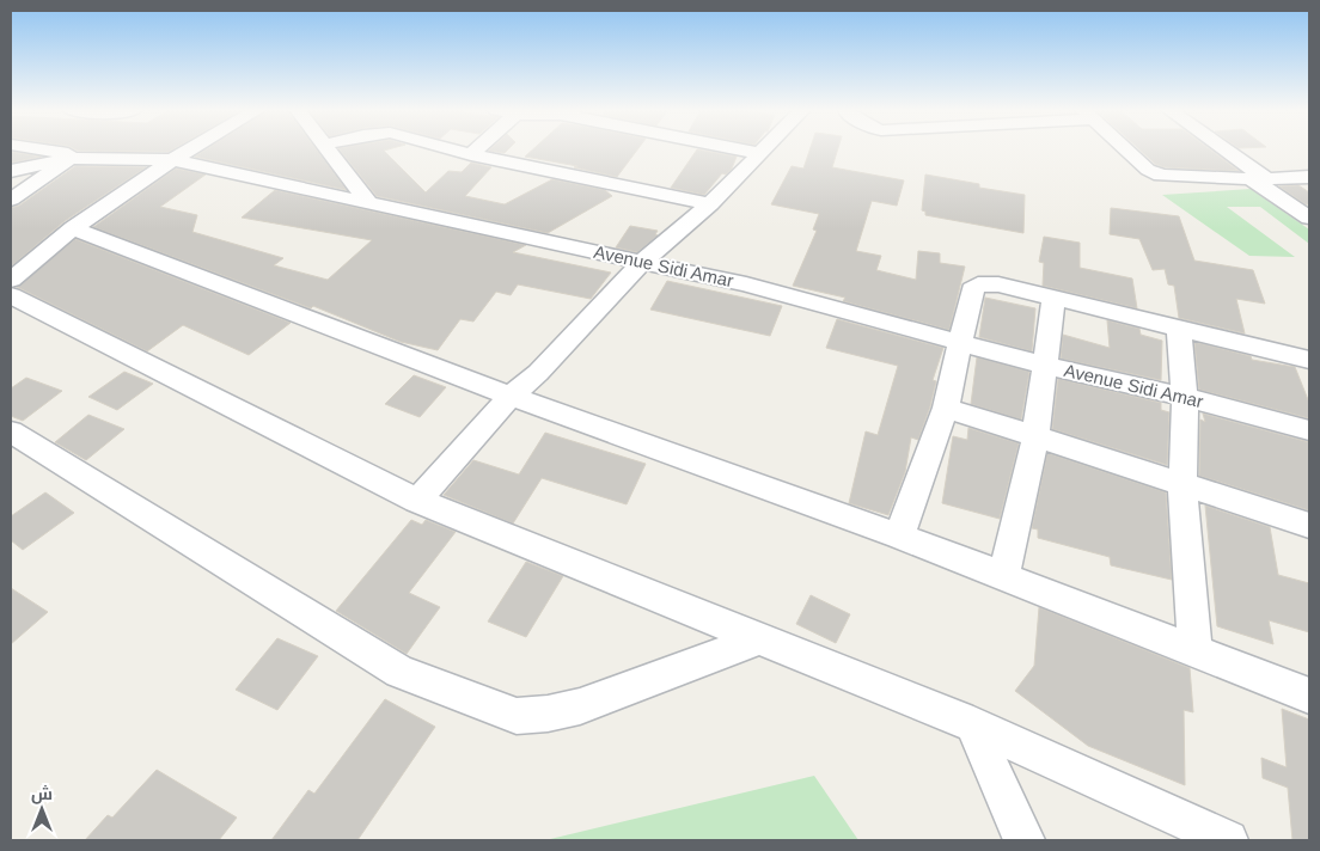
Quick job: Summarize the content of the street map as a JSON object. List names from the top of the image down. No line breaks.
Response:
{"streets":{"street":["Avenue Sidi Amar"]},"north":"top"}
